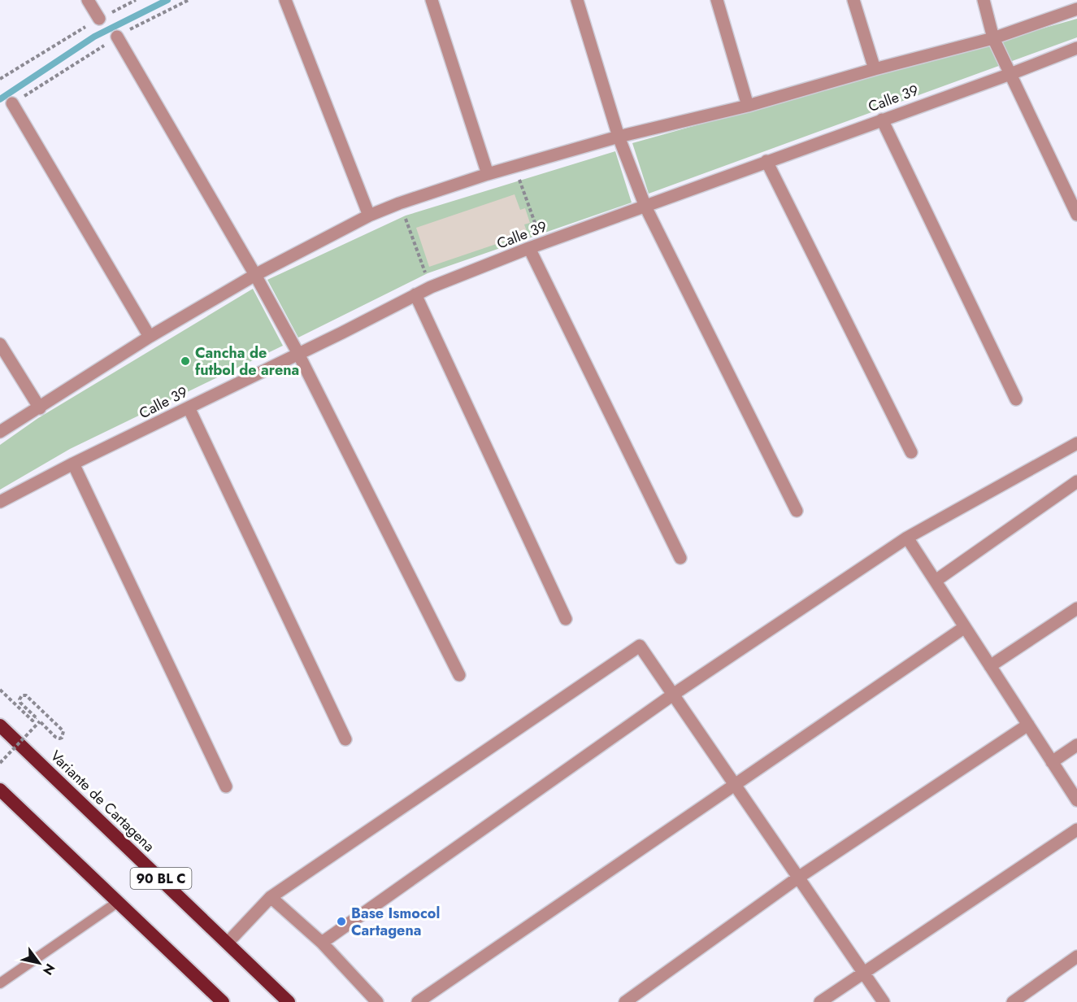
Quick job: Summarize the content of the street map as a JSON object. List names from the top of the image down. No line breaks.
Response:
{"streets":{"highway":["Variante de Cartagena","90 BL C"],"street":["Calle 39"]},"places":["Cancha de futbol de arena","Base Ismocol Cartagena"],"north":"bottom right"}
